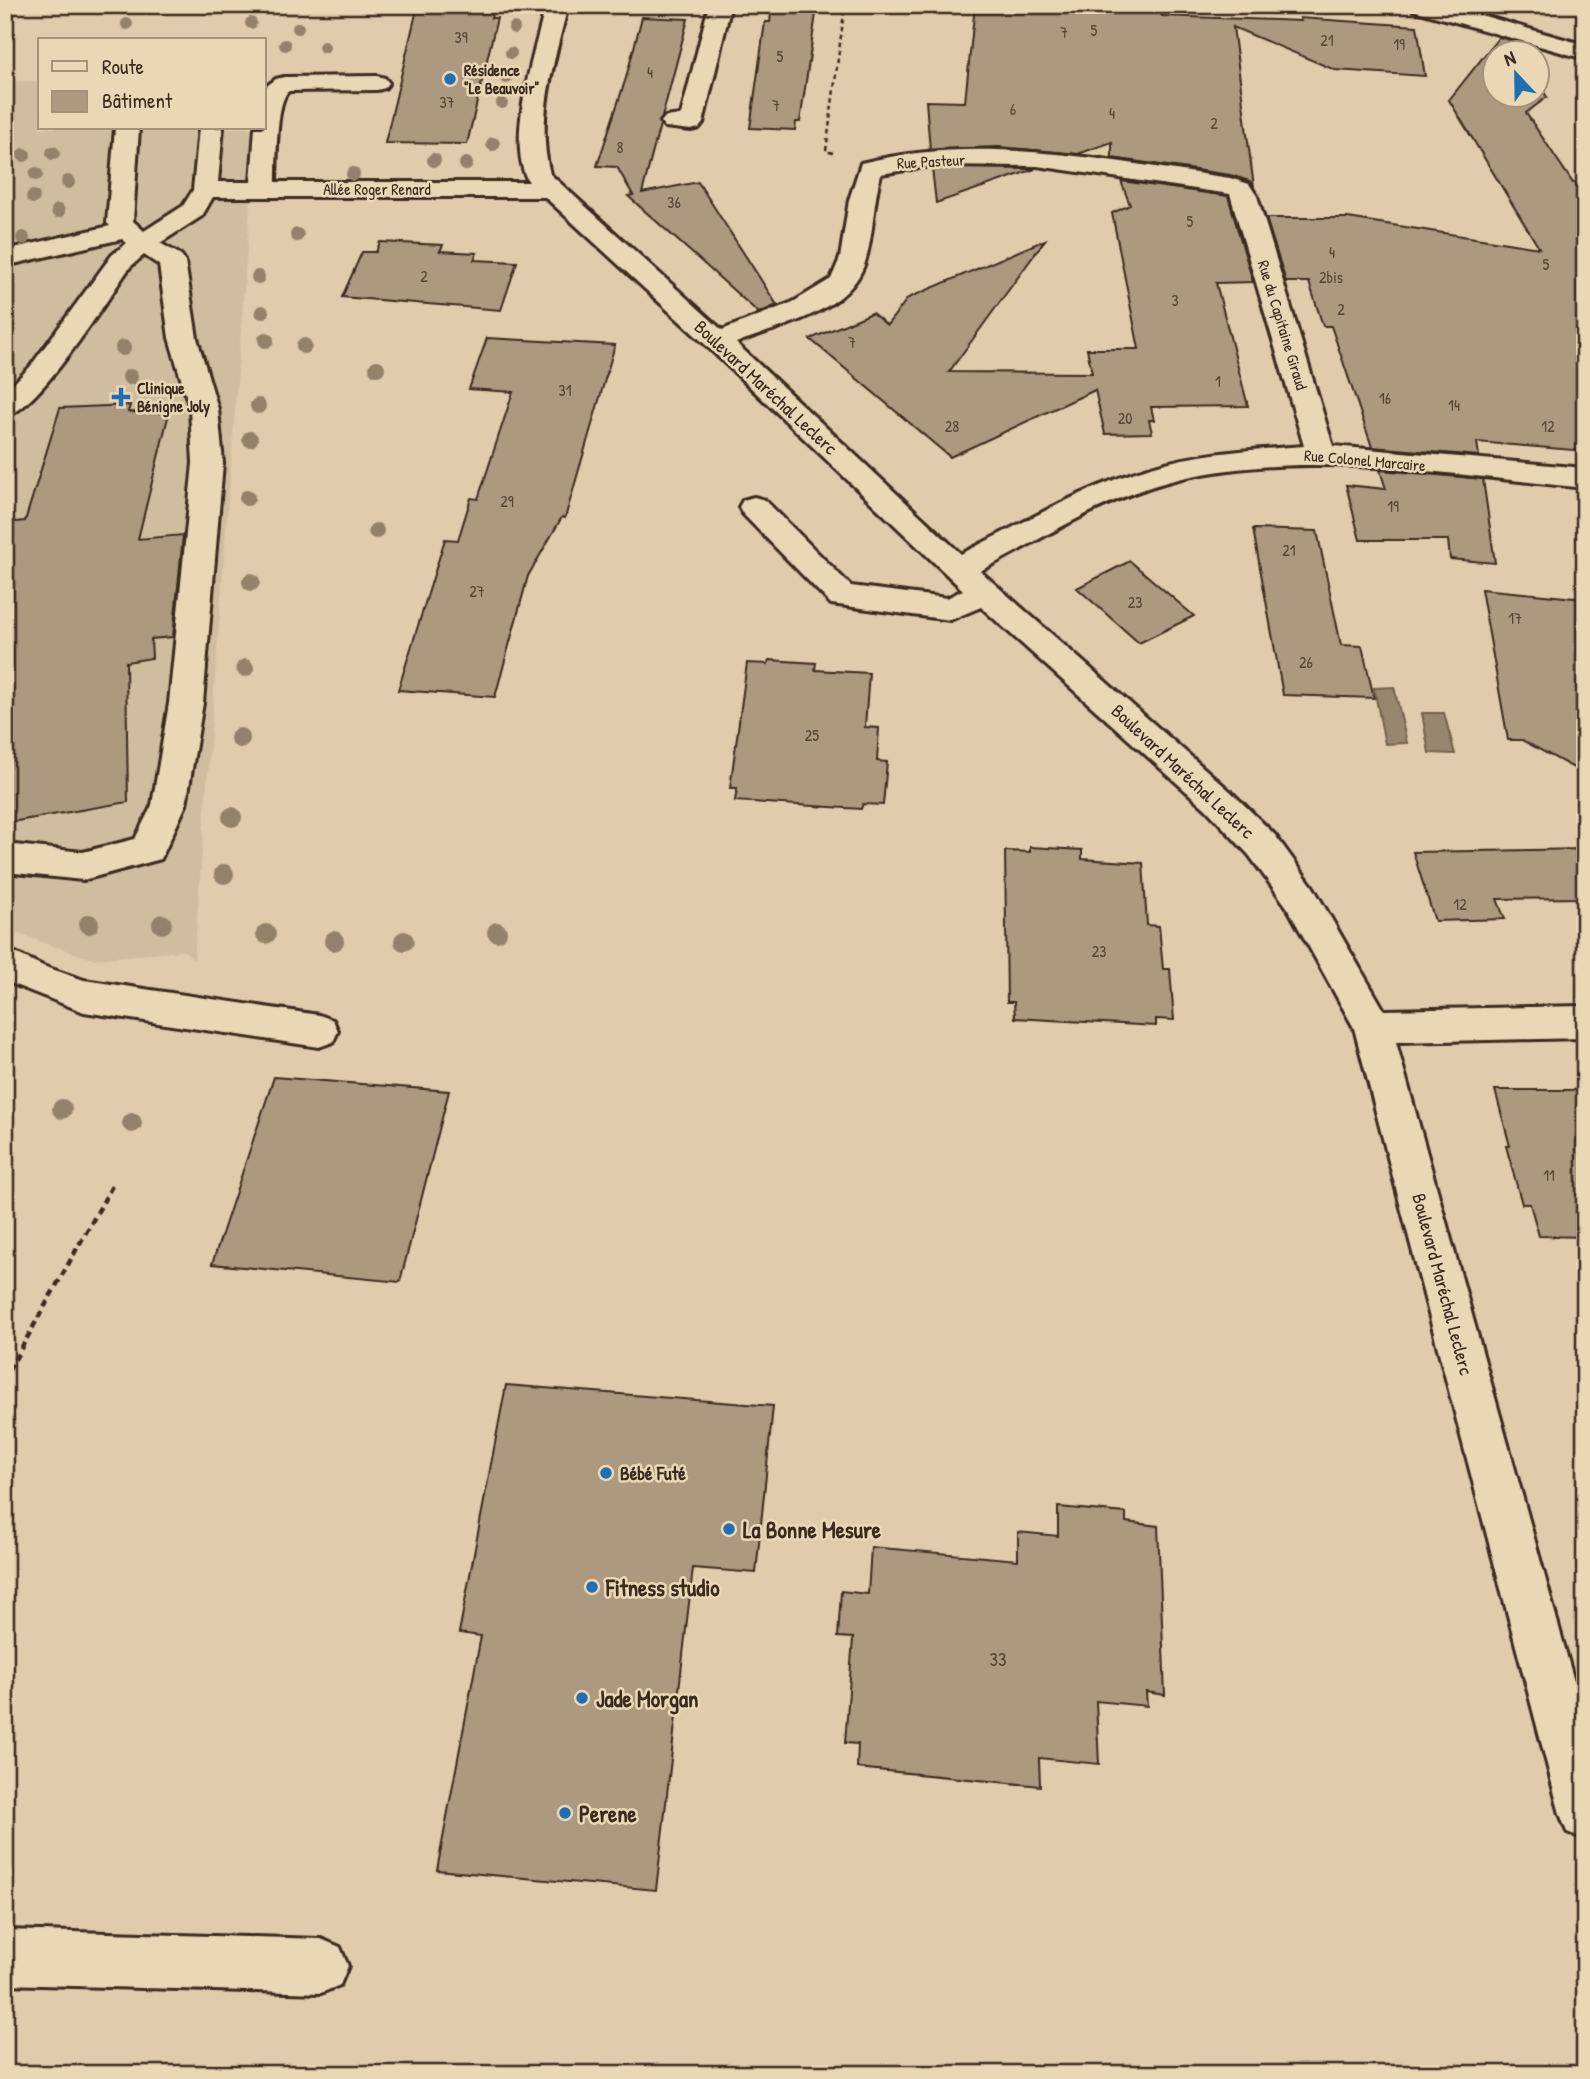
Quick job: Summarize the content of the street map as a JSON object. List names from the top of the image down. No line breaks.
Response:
{"streets":{"street":["Rue Pasteur","Allée Roger Renard","Rue du Capitaine Giraud","Boulevard Maréchal Leclerc","Rue Colonel Marcaire"]},"crossings":[["Rue Pasteur","Rue du Capitaine Giraud"],["Rue Pasteur","Boulevard Maréchal Leclerc"],["Allée Roger Renard","Boulevard Maréchal Leclerc"],["Rue du Capitaine Giraud","Rue Colonel Marcaire"],["Boulevard Maréchal Leclerc","Rue Colonel Marcaire"]],"places":{"other":["Résidence \"Le Beauvoir\"","Bébé Futé","La Bonne Mesure","Fitness studio","Jade Morgan","Perene"],"health":["Clinique Bénigne Joly"]},"house_numbers":["5","7","39","21","19","5","4","37","7","6","4","2","8","36","5","4","5","2","2bis","3","2","7","1","31","16","14","20","28","12","29","19","21","27","23","17","26","25","12","23","11","33"],"legend":["Route","Bâtiment"],"north":"top"}
